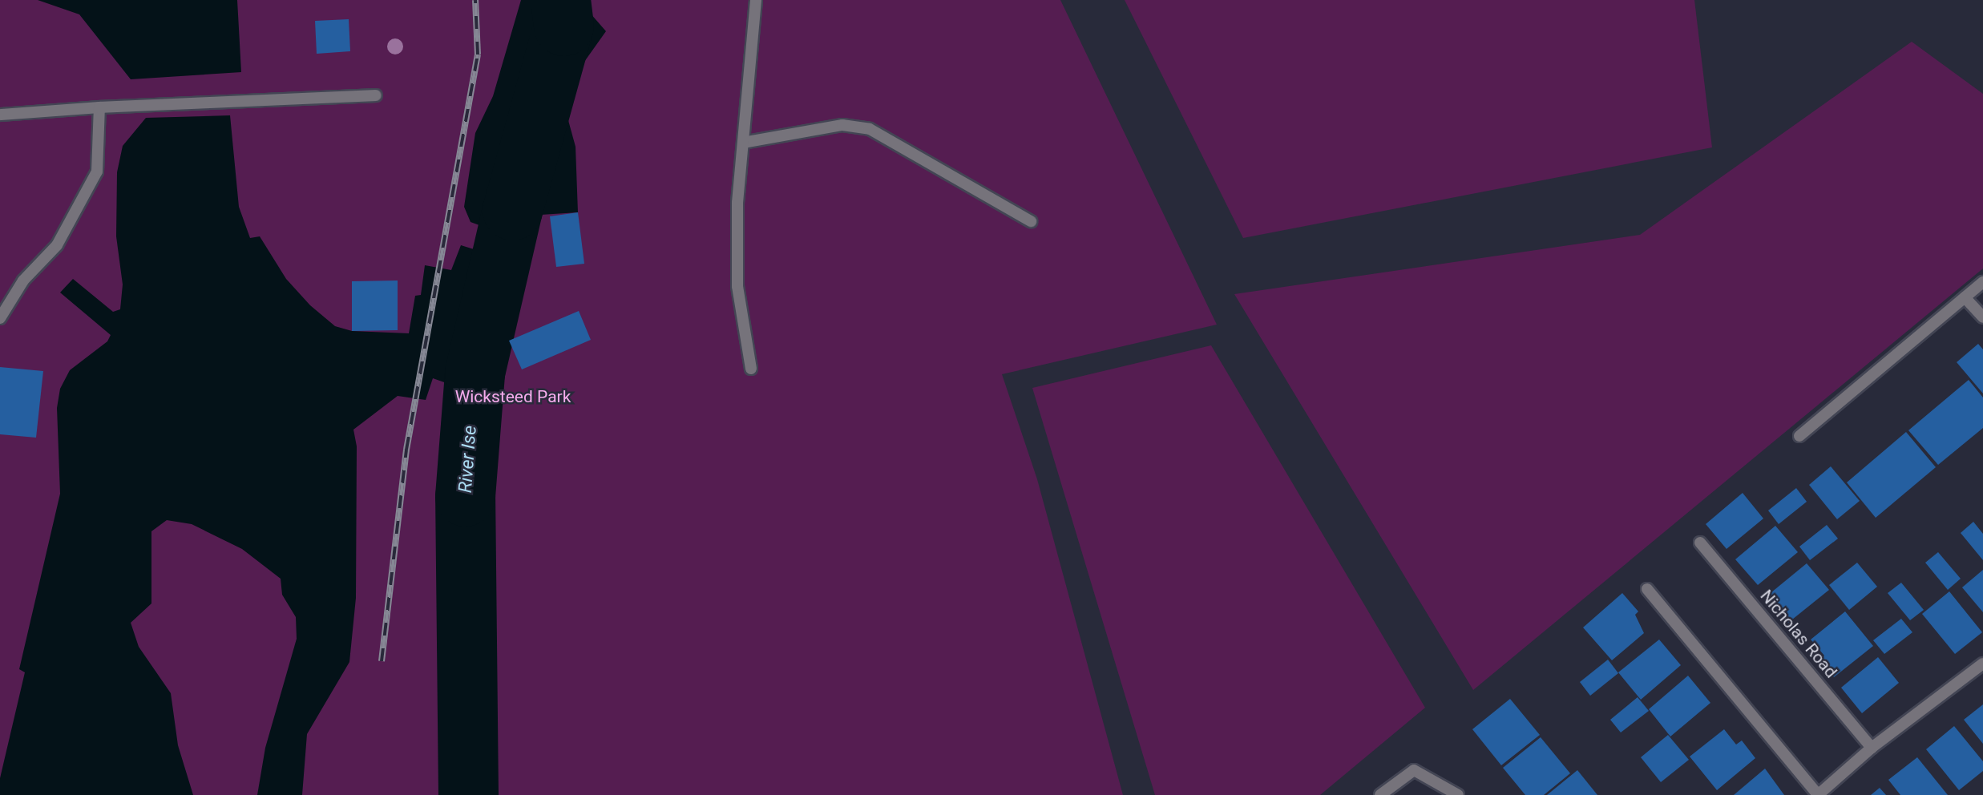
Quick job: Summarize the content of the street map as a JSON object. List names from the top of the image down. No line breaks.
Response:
{"streets":{"street":["Nicholas Road"]},"water":["River Ise"],"parks":["Wicksteed Park"]}
